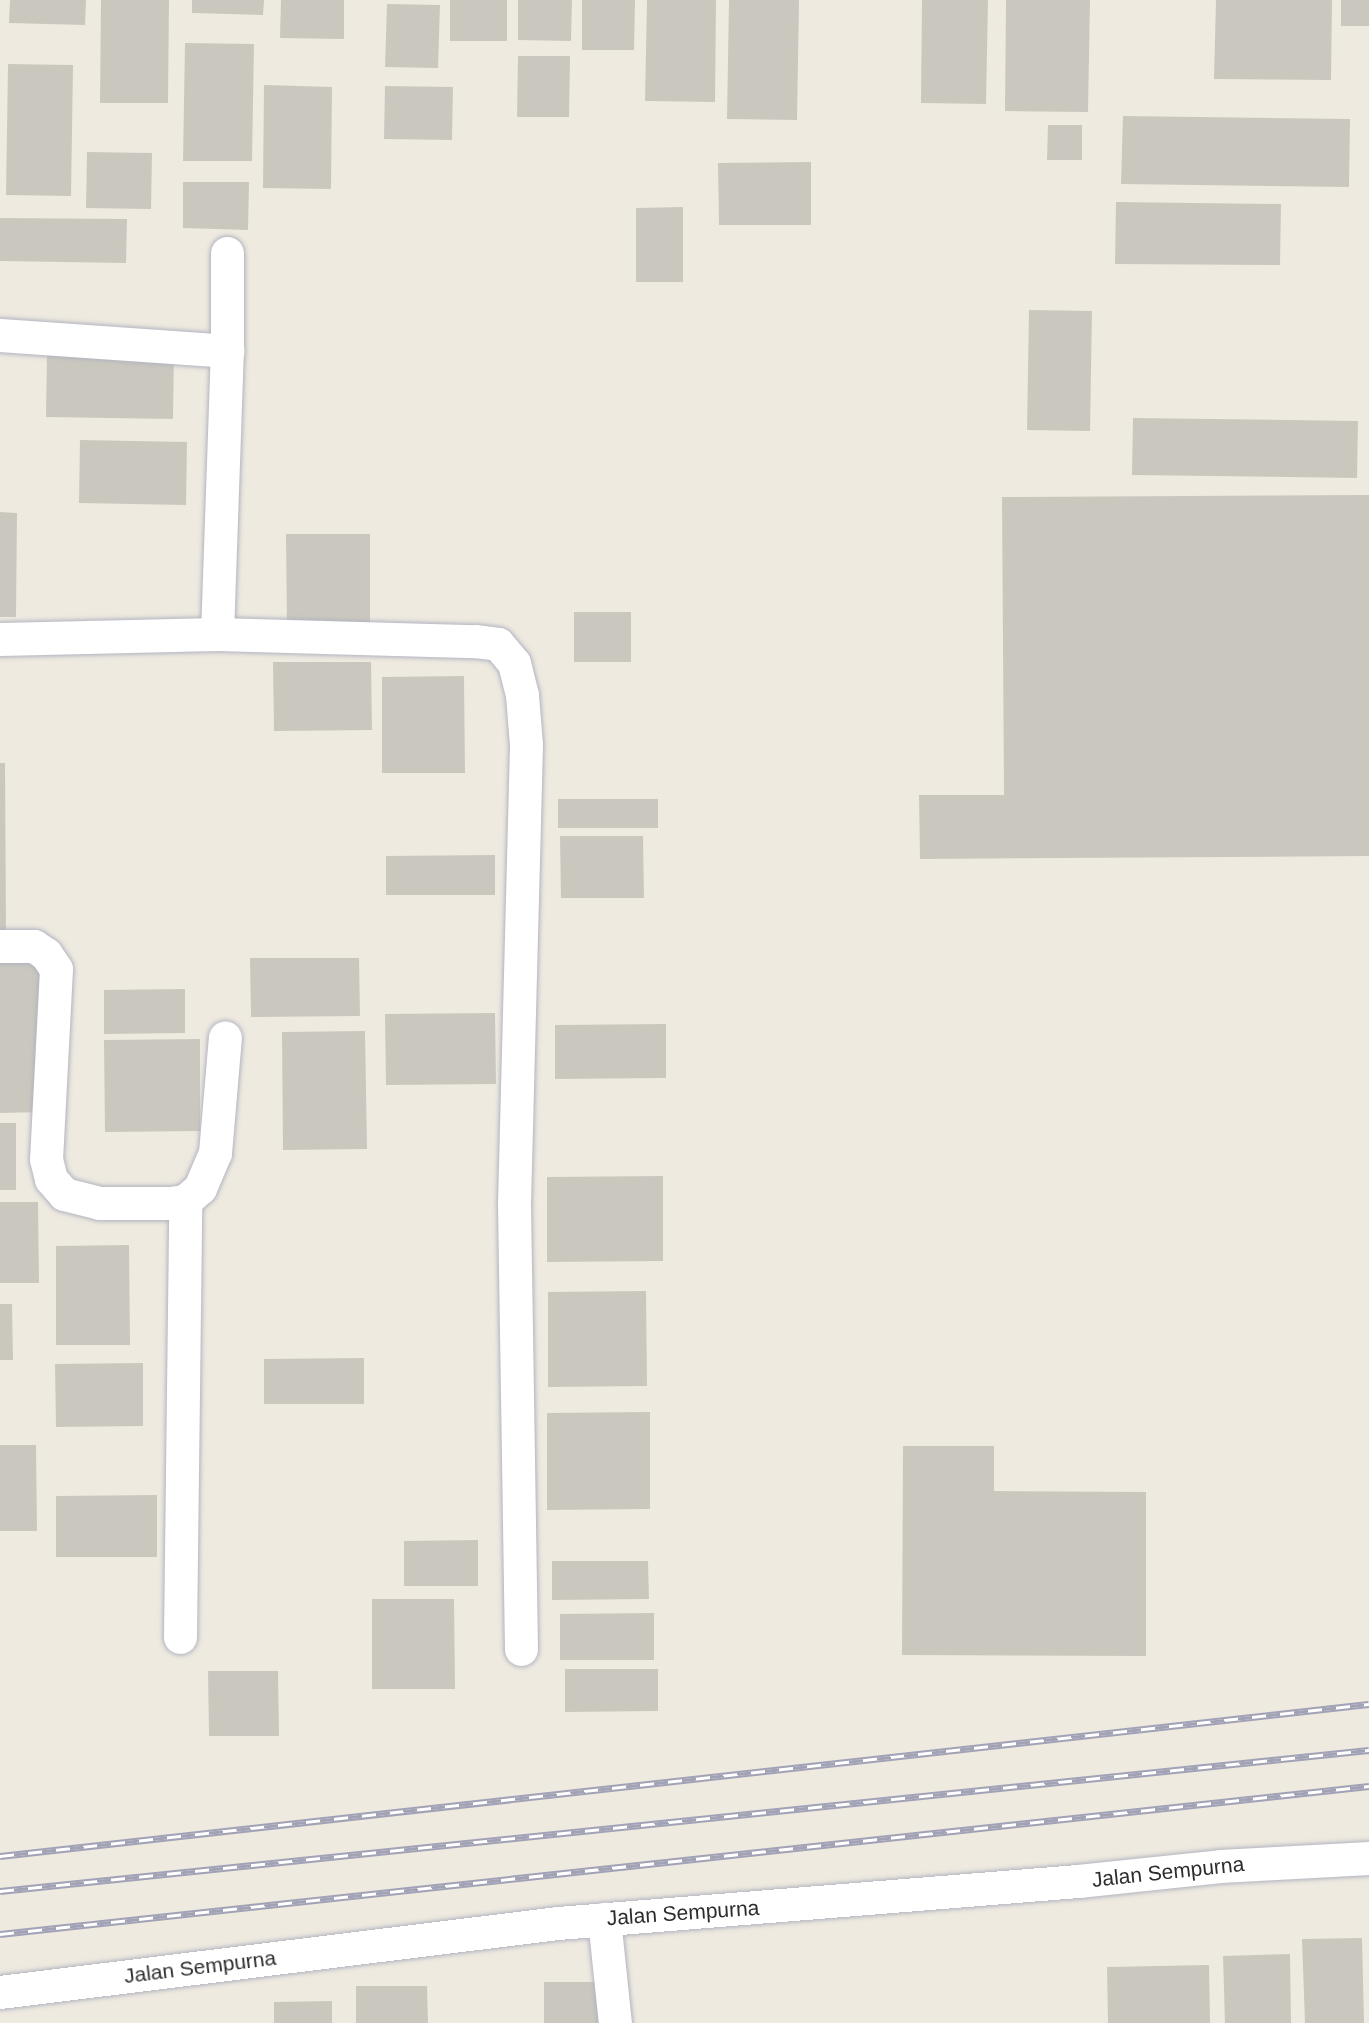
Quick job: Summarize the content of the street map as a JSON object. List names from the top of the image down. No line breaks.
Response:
{"streets":{"street":["Jalan Sempurna"]}}
